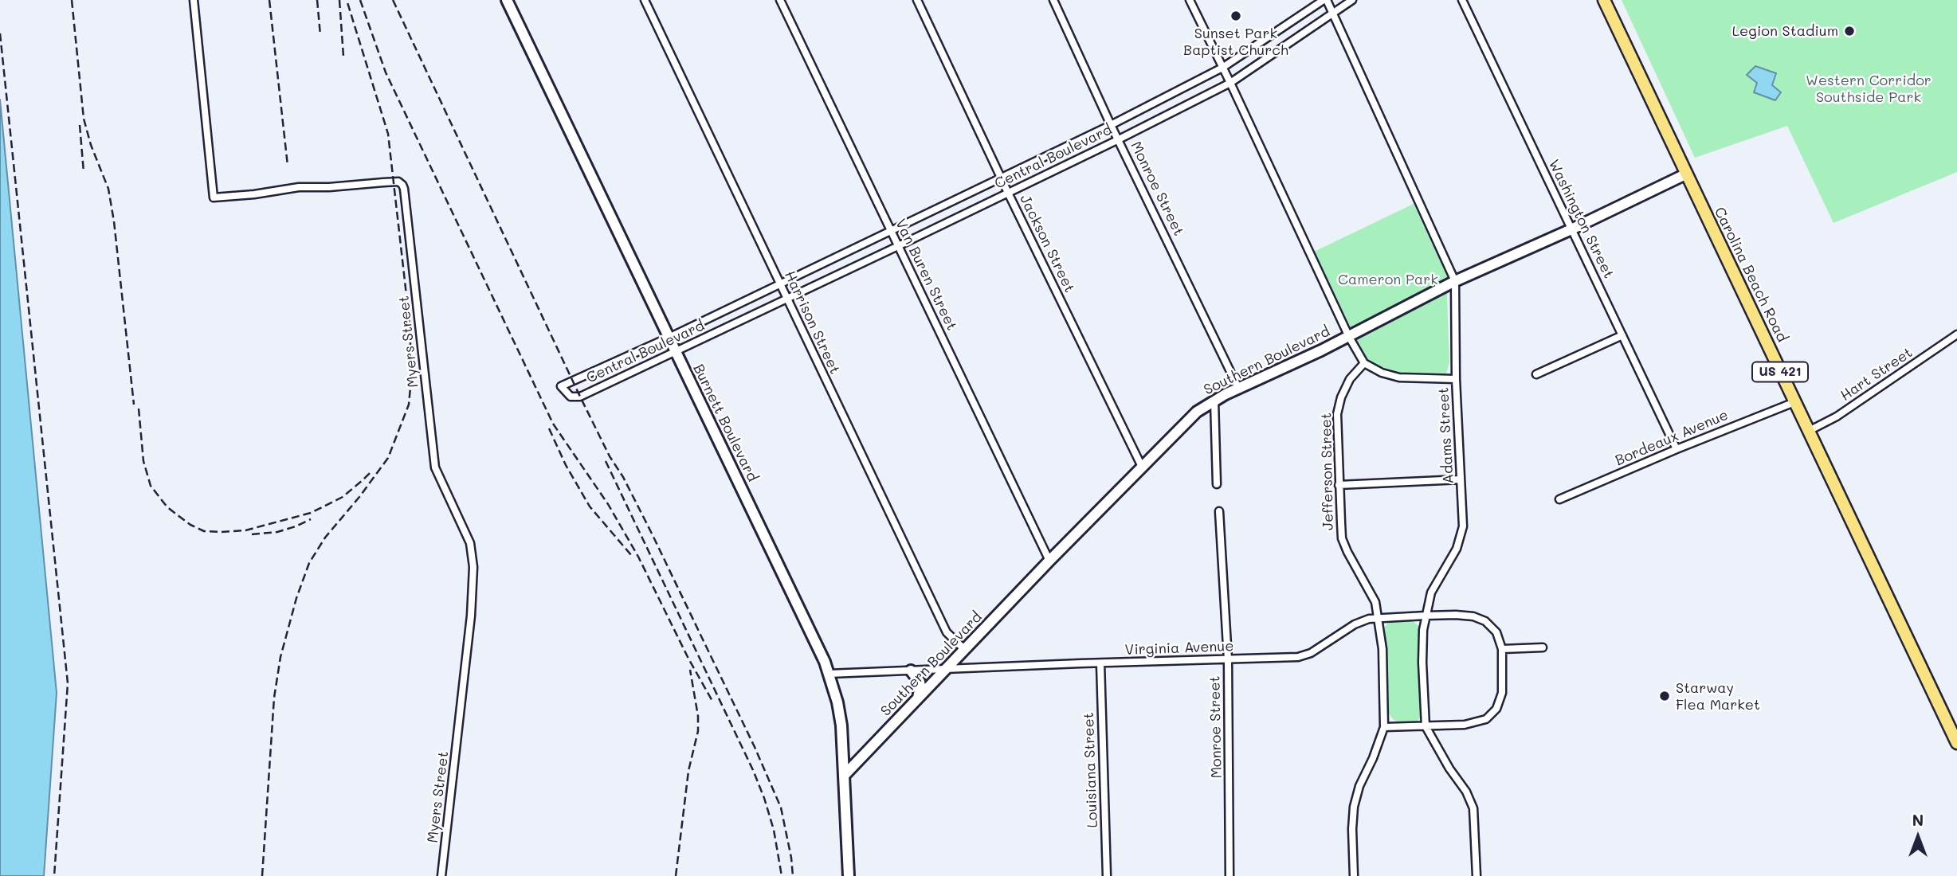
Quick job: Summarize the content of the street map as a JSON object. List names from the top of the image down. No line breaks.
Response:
{"streets":{"highway":["Carolina Beach Road","US 421"],"street":["Central Boulevard","Monroe Street","Washington Street","Jackson Street","Van Buren Street","Harrison Street","Myers Street","Southern Boulevard","Hart Street","Burnett Boulevard","Adams Street","Bordeaux Avenue","Jefferson Street","Virginia Avenue","Louisiana Street"]},"crossings":[["Central Boulevard","Monroe Street"],["Central Boulevard","Jackson Street"],["Central Boulevard","Van Buren Street"],["Central Boulevard","Harrison Street"],["Central Boulevard","Burnett Boulevard"],["Central Boulevard","Adams Street"],["Monroe Street","Southern Boulevard"],["Monroe Street","Virginia Avenue"],["Washington Street","Southern Boulevard"],["Washington Street","Bordeaux Avenue"],["Jackson Street","Southern Boulevard"],["Van Buren Street","Southern Boulevard"],["Carolina Beach Road","Southern Boulevard"],["Carolina Beach Road","Hart Street"],["Carolina Beach Road","Bordeaux Avenue"],["Harrison Street","Southern Boulevard"],["Southern Boulevard","Burnett Boulevard"],["Southern Boulevard","Adams Street"],["Southern Boulevard","Virginia Avenue"],["Burnett Boulevard","Virginia Avenue"],["Adams Street","Virginia Avenue"],["Jefferson Street","Virginia Avenue"],["Virginia Avenue","Louisiana Street"]],"parks":["Western Corridor Southside Park","Cameron Park"],"places":["Sunset Park Baptist Church","Legion Stadium","Starway Flea Market"],"north":"top"}
